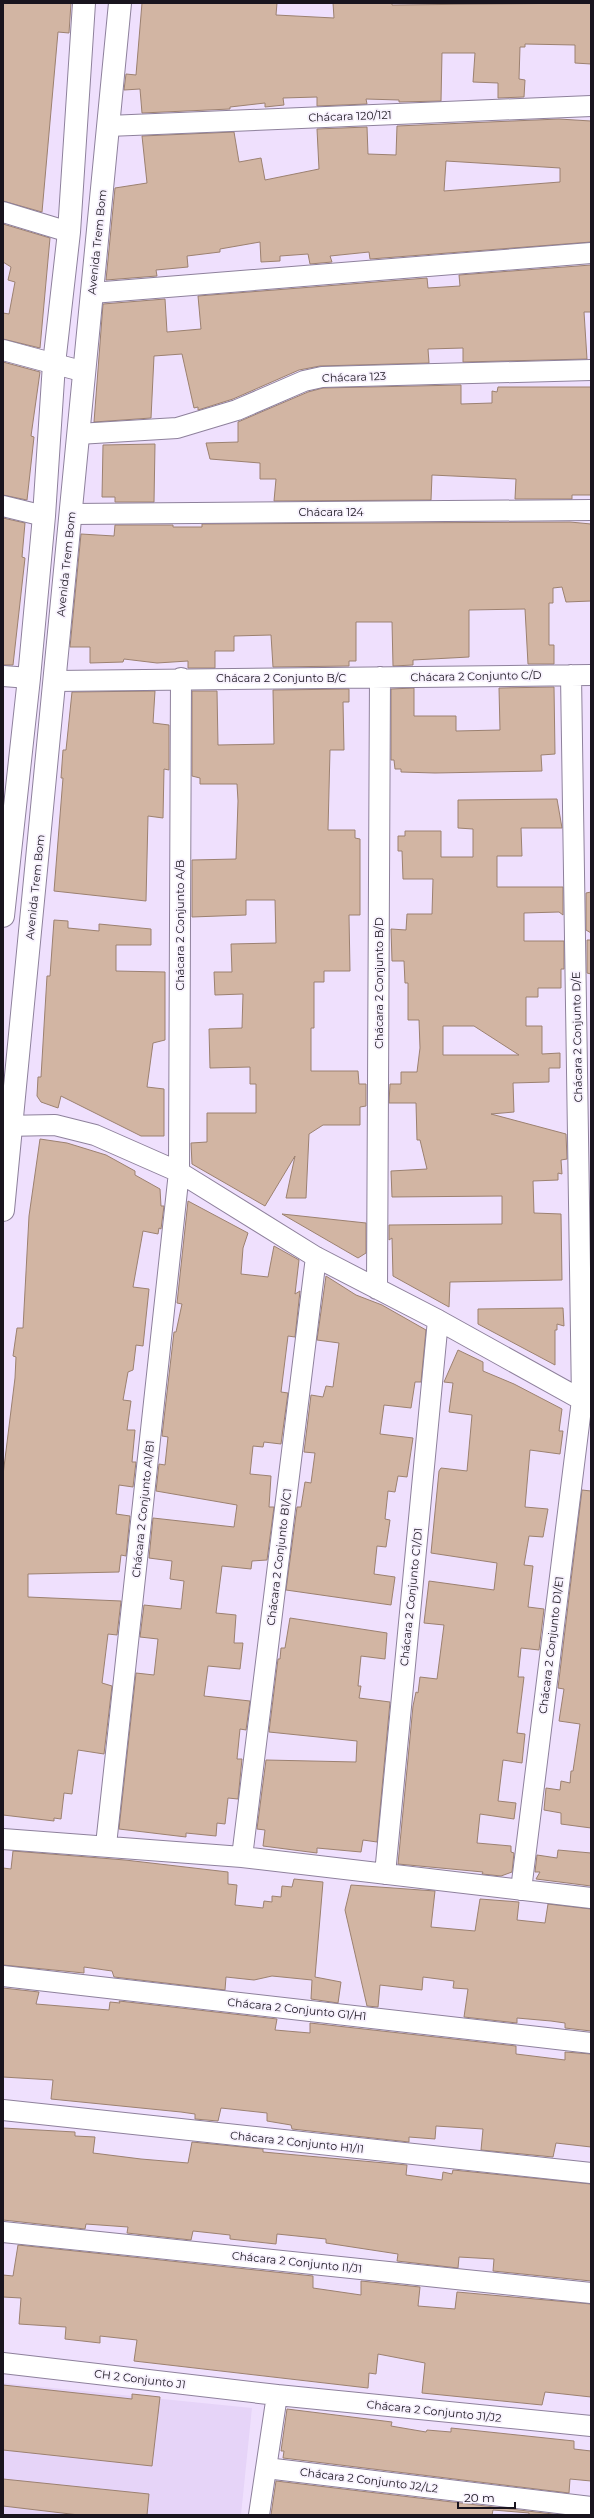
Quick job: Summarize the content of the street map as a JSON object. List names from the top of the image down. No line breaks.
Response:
{"streets":{"street":["Chácara 120/121","Avenida Trem Bom","Chácara 123","Chácara 124","Chácara 2 Conjunto C/D","Chácara 2 Conjunto B/C","Chácara 2 Conjunto A/B","Chácara 2 Conjunto B/D","Chácara 2 Conjunto D/E","Chácara 2 Conjunto A1/B1","Chácara 2 Conjunto B1/C1","Chácara 2 Conjunto C1/D1","Chácara 2 Conjunto D1/E1","Chácara 2 Conjunto G1/H1","Chácara 2 Conjunto H1/I1","Chácara 2 Conjunto I1/J1","CH 2 Conjunto J1","Chácara 2 Conjunto J1/J2","Chácara 2 Conjunto J2/L2"]},"crossings":[["Chácara 120/121","Avenida Trem Bom"],["Avenida Trem Bom","Chácara 123"],["Avenida Trem Bom","Chácara 124"],["Avenida Trem Bom","Chácara 2 Conjunto B/C"],["Chácara 2 Conjunto C/D","Chácara 2 Conjunto B/C"],["Chácara 2 Conjunto C/D","Chácara 2 Conjunto B/D"],["Chácara 2 Conjunto C/D","Chácara 2 Conjunto D/E"],["Chácara 2 Conjunto B/C","Chácara 2 Conjunto A/B"],["Chácara 2 Conjunto B/C","Chácara 2 Conjunto B/D"],["Chácara 2 Conjunto A/B","Chácara 2 Conjunto A1/B1"],["Chácara 2 Conjunto D/E","Chácara 2 Conjunto D1/E1"],["CH 2 Conjunto J1","Chácara 2 Conjunto J1/J2"]],"scale_bar":"20 m"}
